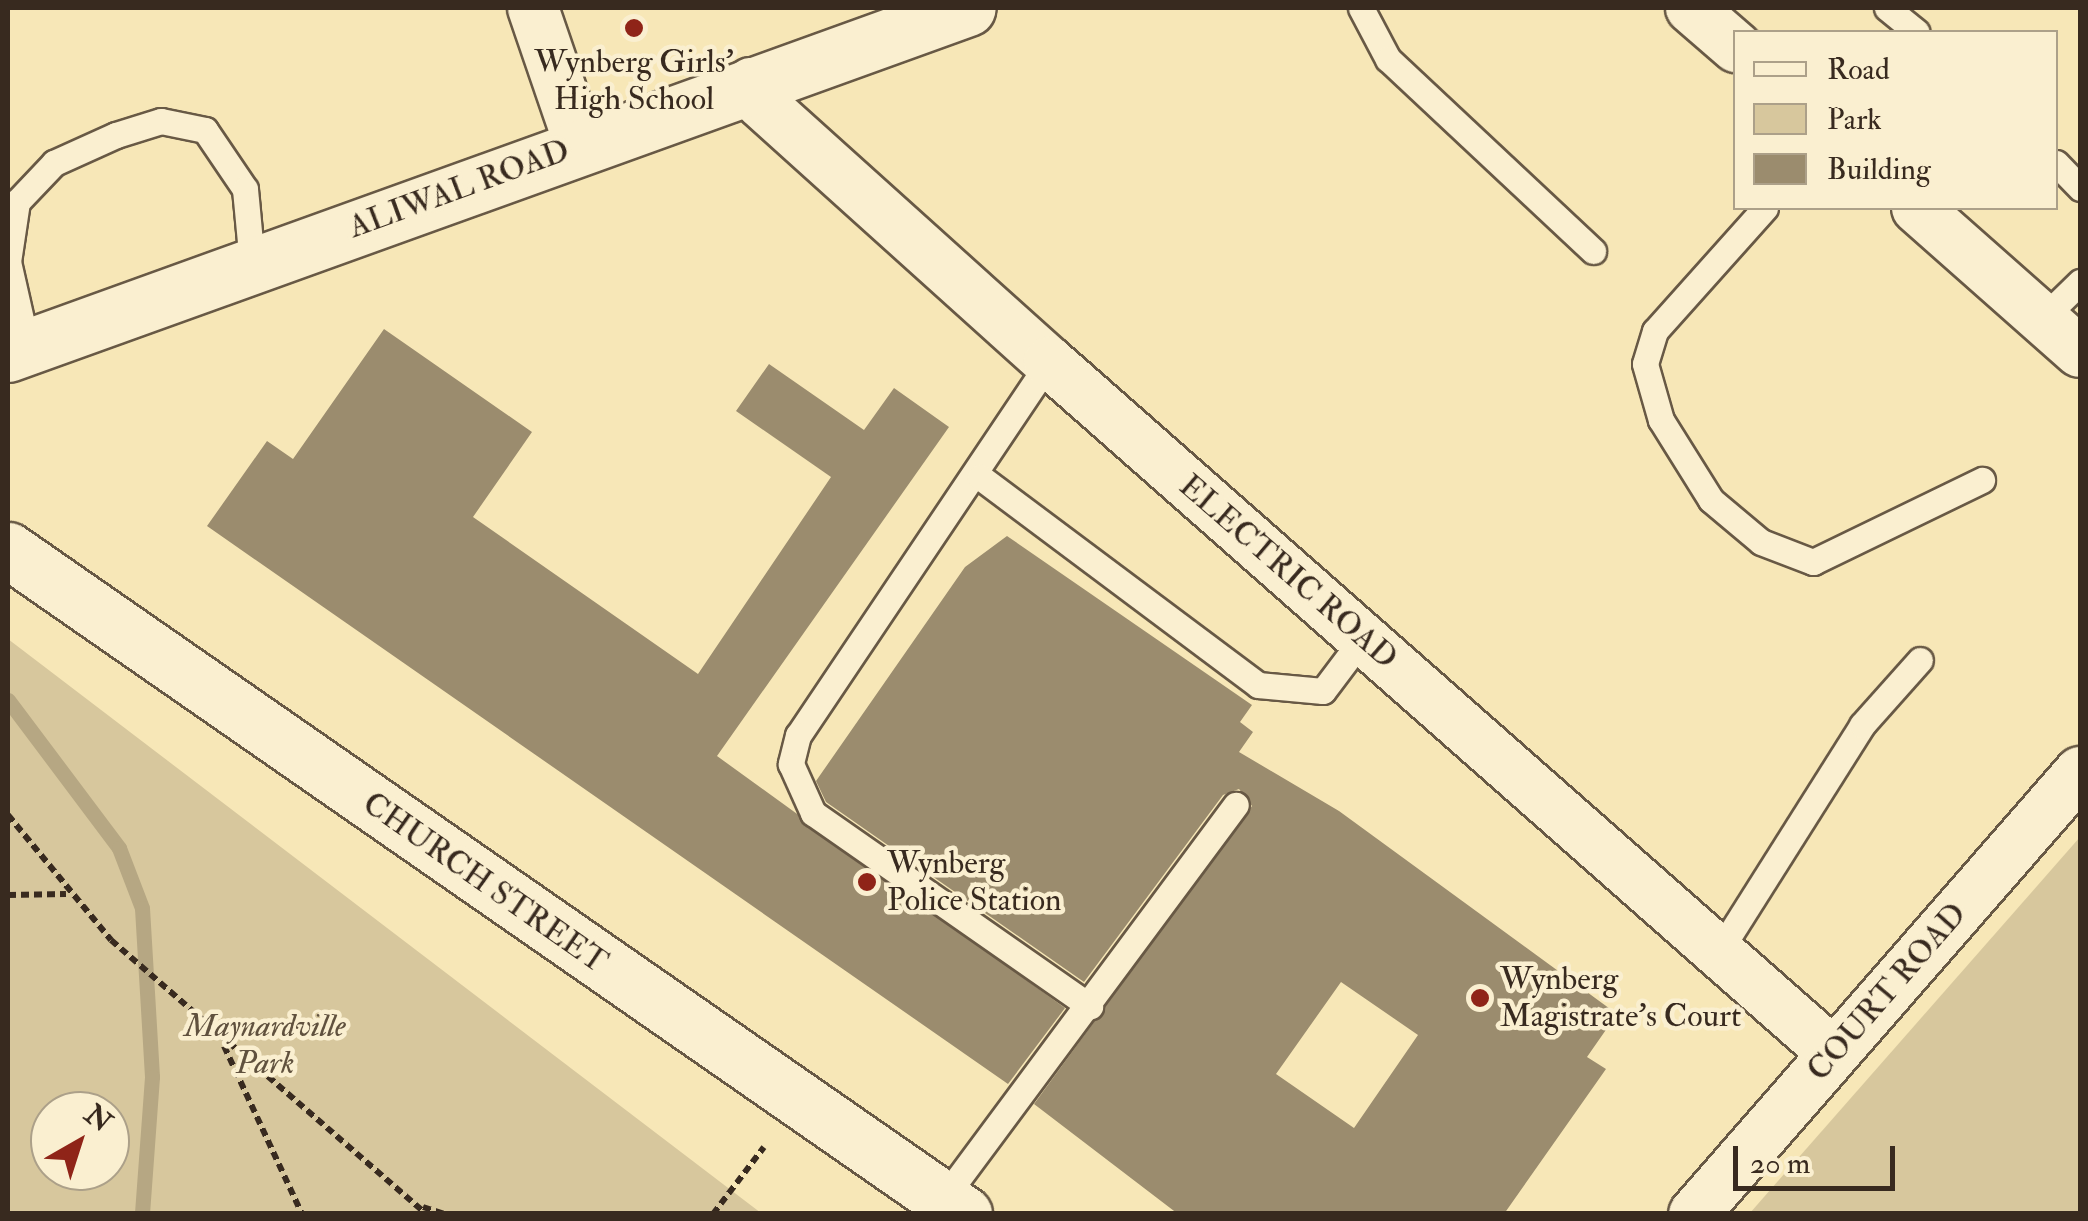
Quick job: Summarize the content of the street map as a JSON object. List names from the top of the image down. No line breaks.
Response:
{"streets":{"street":["ALIWAL ROAD","ELECTRIC ROAD","CHURCH STREET","COURT ROAD"]},"crossings":[["ALIWAL ROAD","ELECTRIC ROAD"],["ELECTRIC ROAD","COURT ROAD"]],"parks":["Maynardville Park"],"places":["Wynberg Girls' High School","Wynberg Police Station","Wynberg Magistrate's Court"],"legend":["Road","Park","Building"],"scale_bar":"20 m","north":"top right"}
